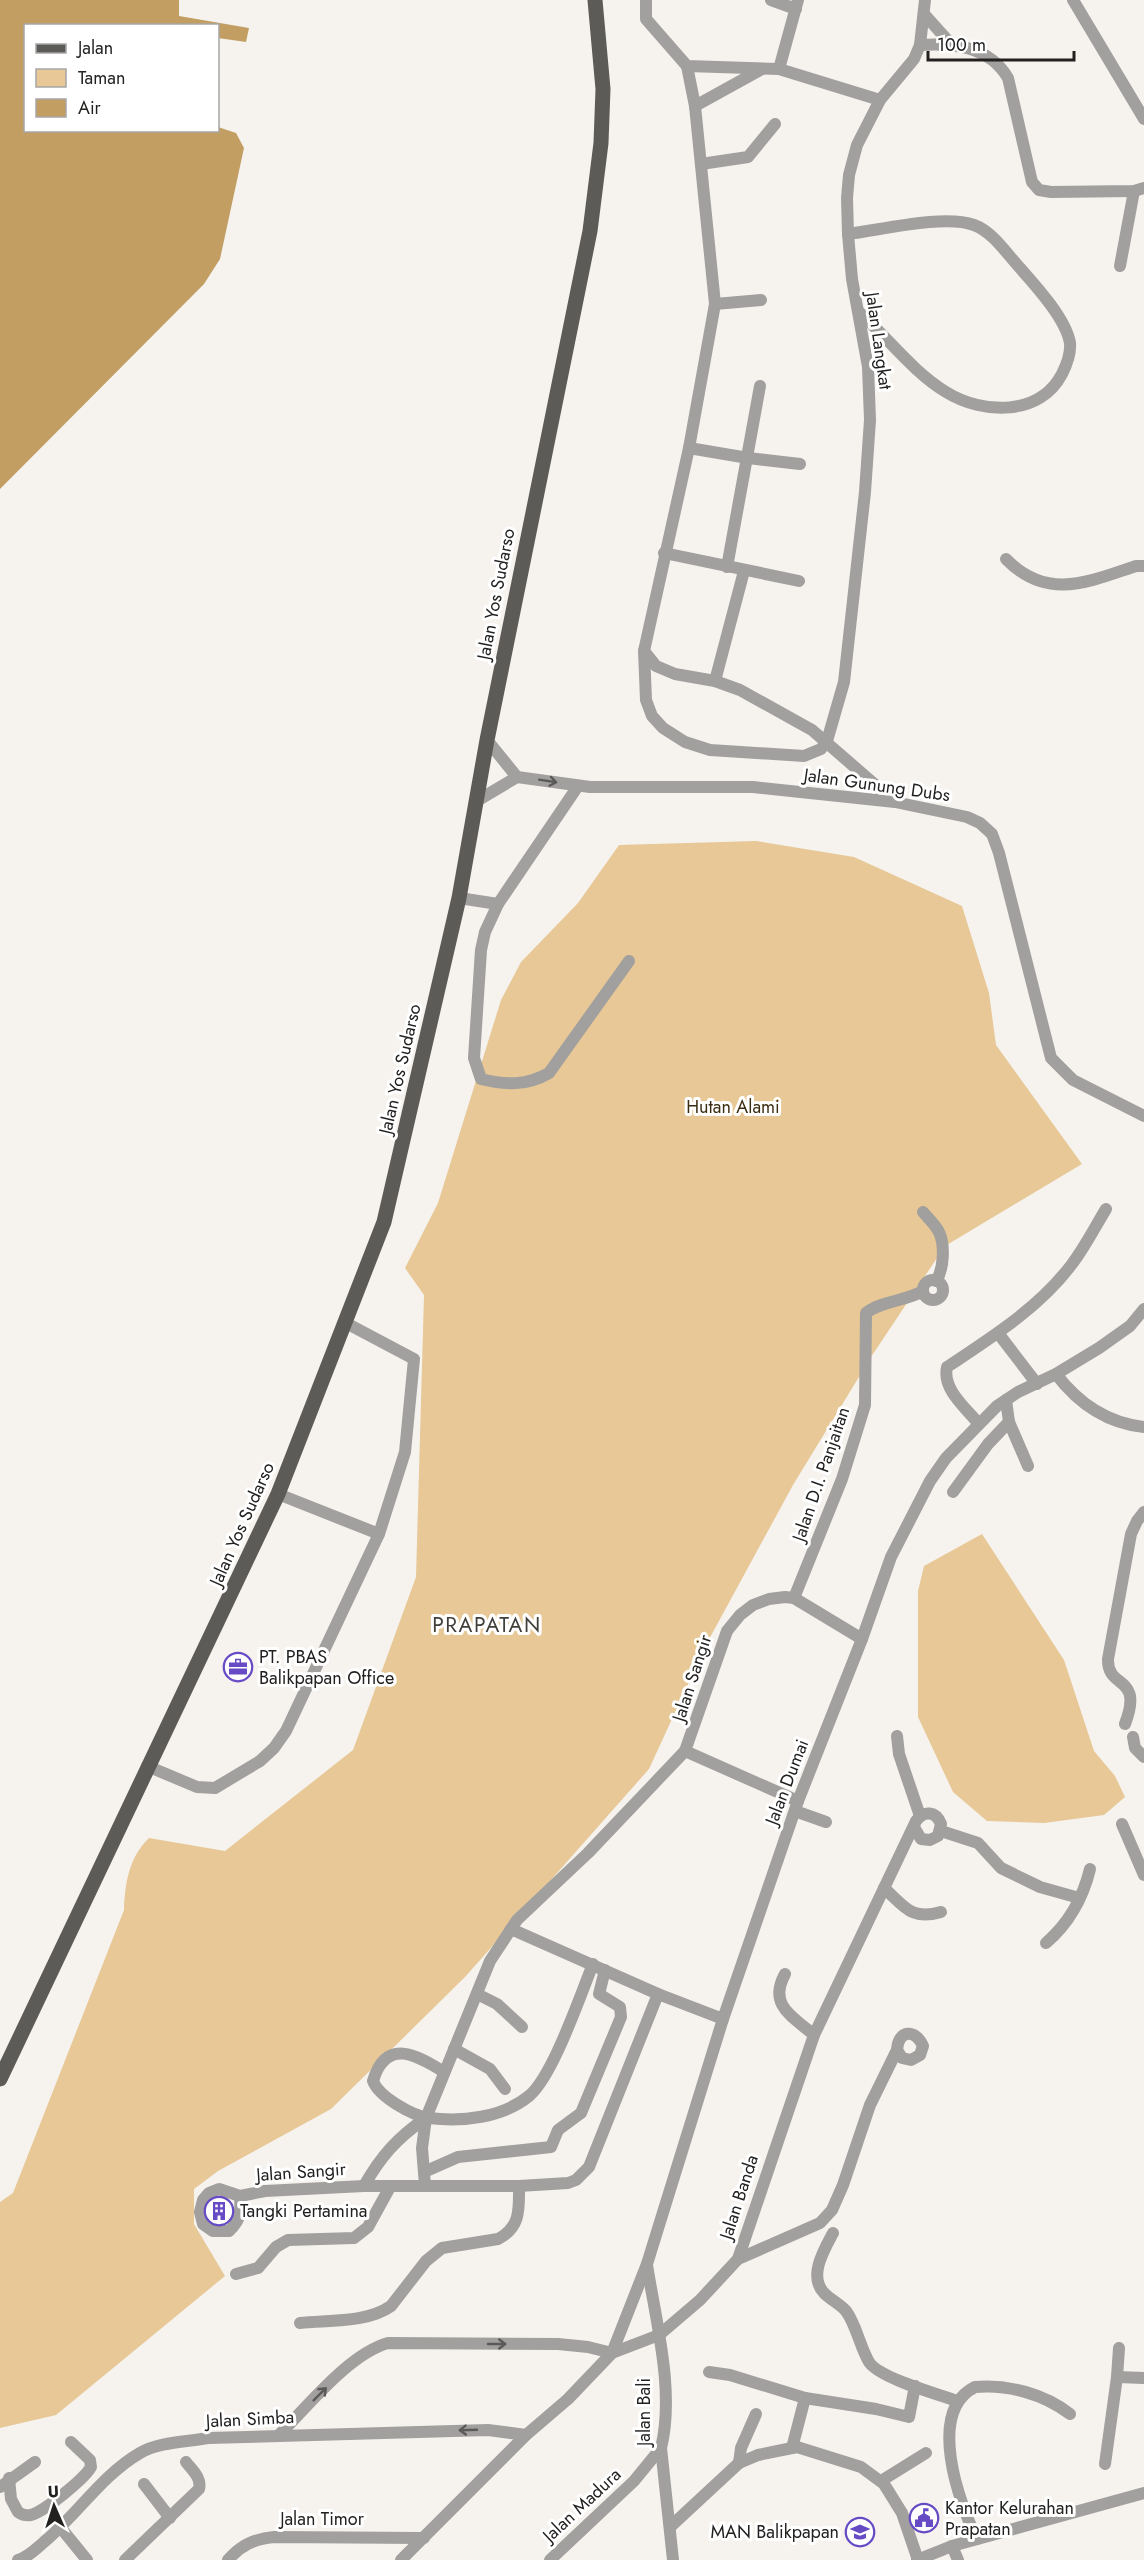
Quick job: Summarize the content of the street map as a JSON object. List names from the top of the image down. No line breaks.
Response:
{"streets":{"main road":["Jalan Yos Sudarso"],"street":["Jalan Langkat","Jalan Gunung Dubs","Jalan D.I. Panjaitan","Jalan Sangir","Jalan Dumai","Jalan Banda","Jalan Bali","Jalan Simba","Jalan Madura","Jalan Timor"]},"crossings":[["Jalan D.I. Panjaitan","Jalan Sangir"],["Jalan Sangir","Jalan Dumai"],["Jalan Dumai","Jalan Banda"],["Jalan Dumai","Jalan Bali"],["Jalan Banda","Jalan Bali"],["Jalan Bali","Jalan Madura"]],"districts":["PRAPATAN"],"parks":["Hutan Alami"],"places":{"office":["PT. PBAS Balikpapan Office"],"building":["Tangki Pertamina"],"public building":["Kantor Kelurahan Prapatan"],"school or university":["MAN Balikpapan"]},"legend":["Jalan","Taman","Air"],"scale_bar":"100 m","north":"top"}
